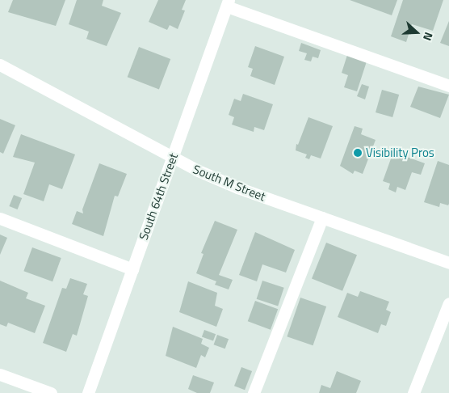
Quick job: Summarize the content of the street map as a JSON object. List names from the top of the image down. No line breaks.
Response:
{"streets":{"street":["South M Street","South 64th Street"]},"crossings":[["South M Street","South 64th Street"]],"places":["Visibility Pros"],"north":"right"}
